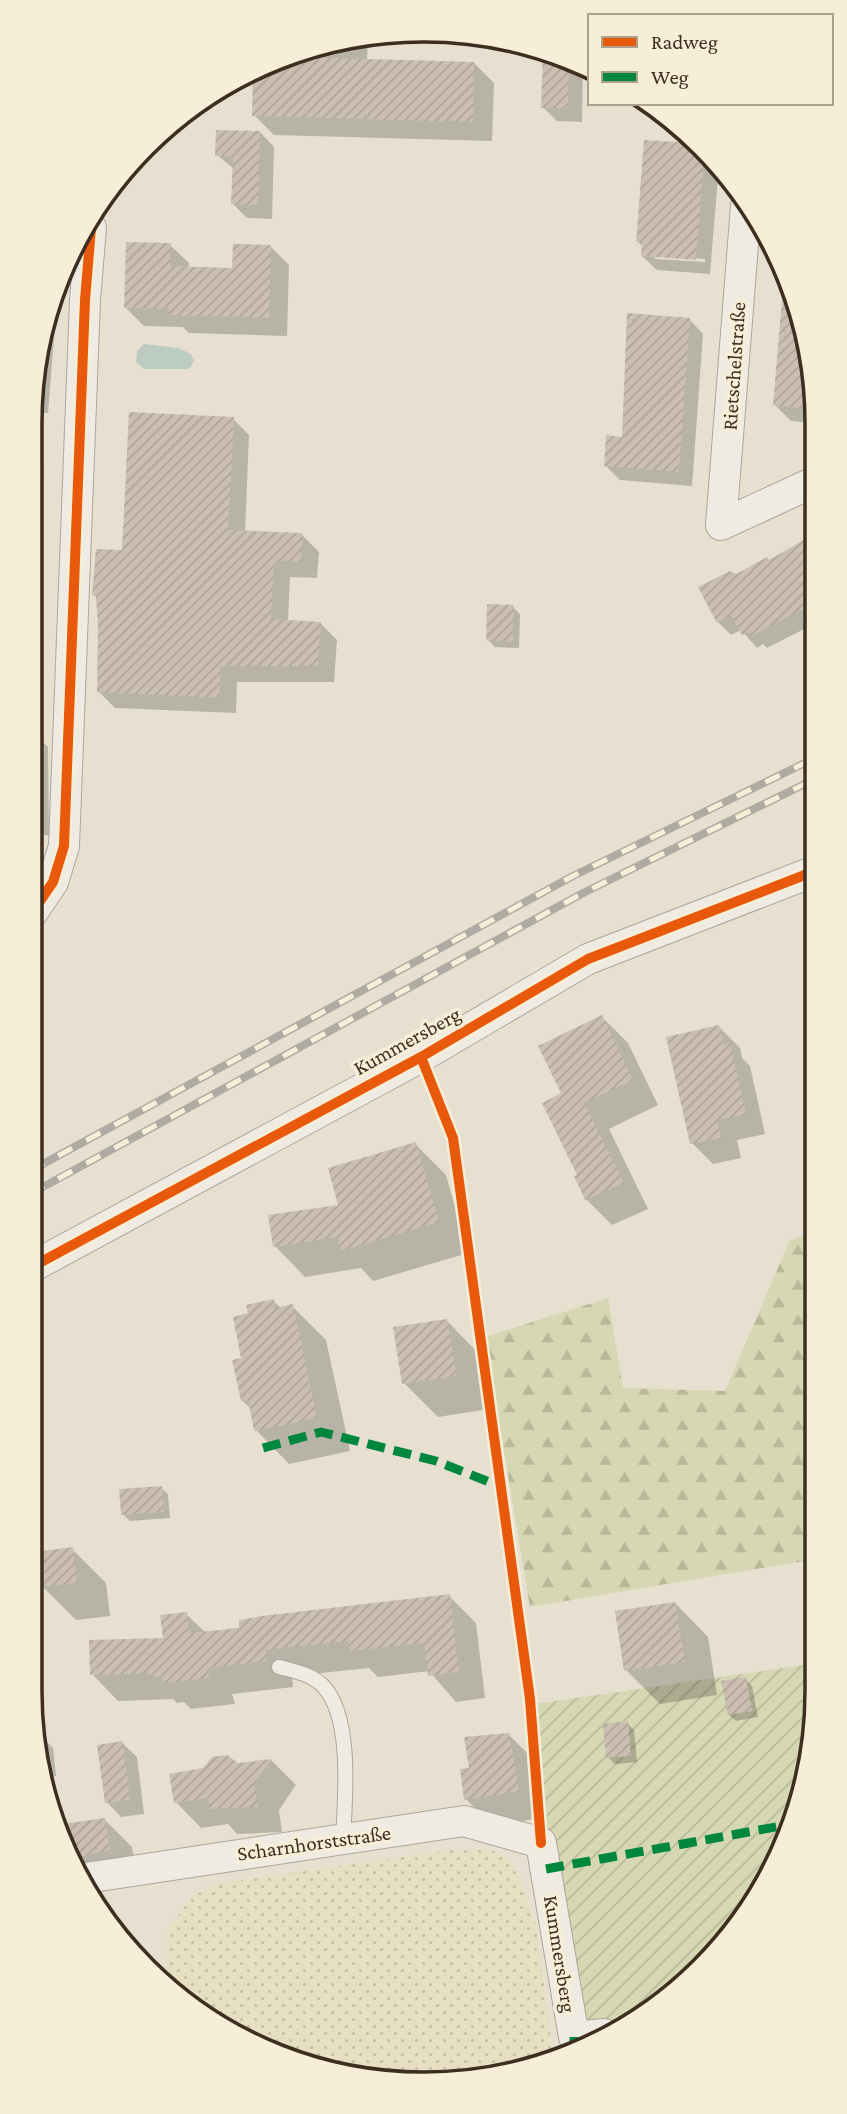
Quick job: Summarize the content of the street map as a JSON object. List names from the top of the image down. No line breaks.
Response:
{"streets":{"street":["Rietschelstraße","Kummersberg","Scharnhorststraße"]},"crossings":[["Kummersberg","Scharnhorststraße"]],"legend":["Radweg","Weg"]}
